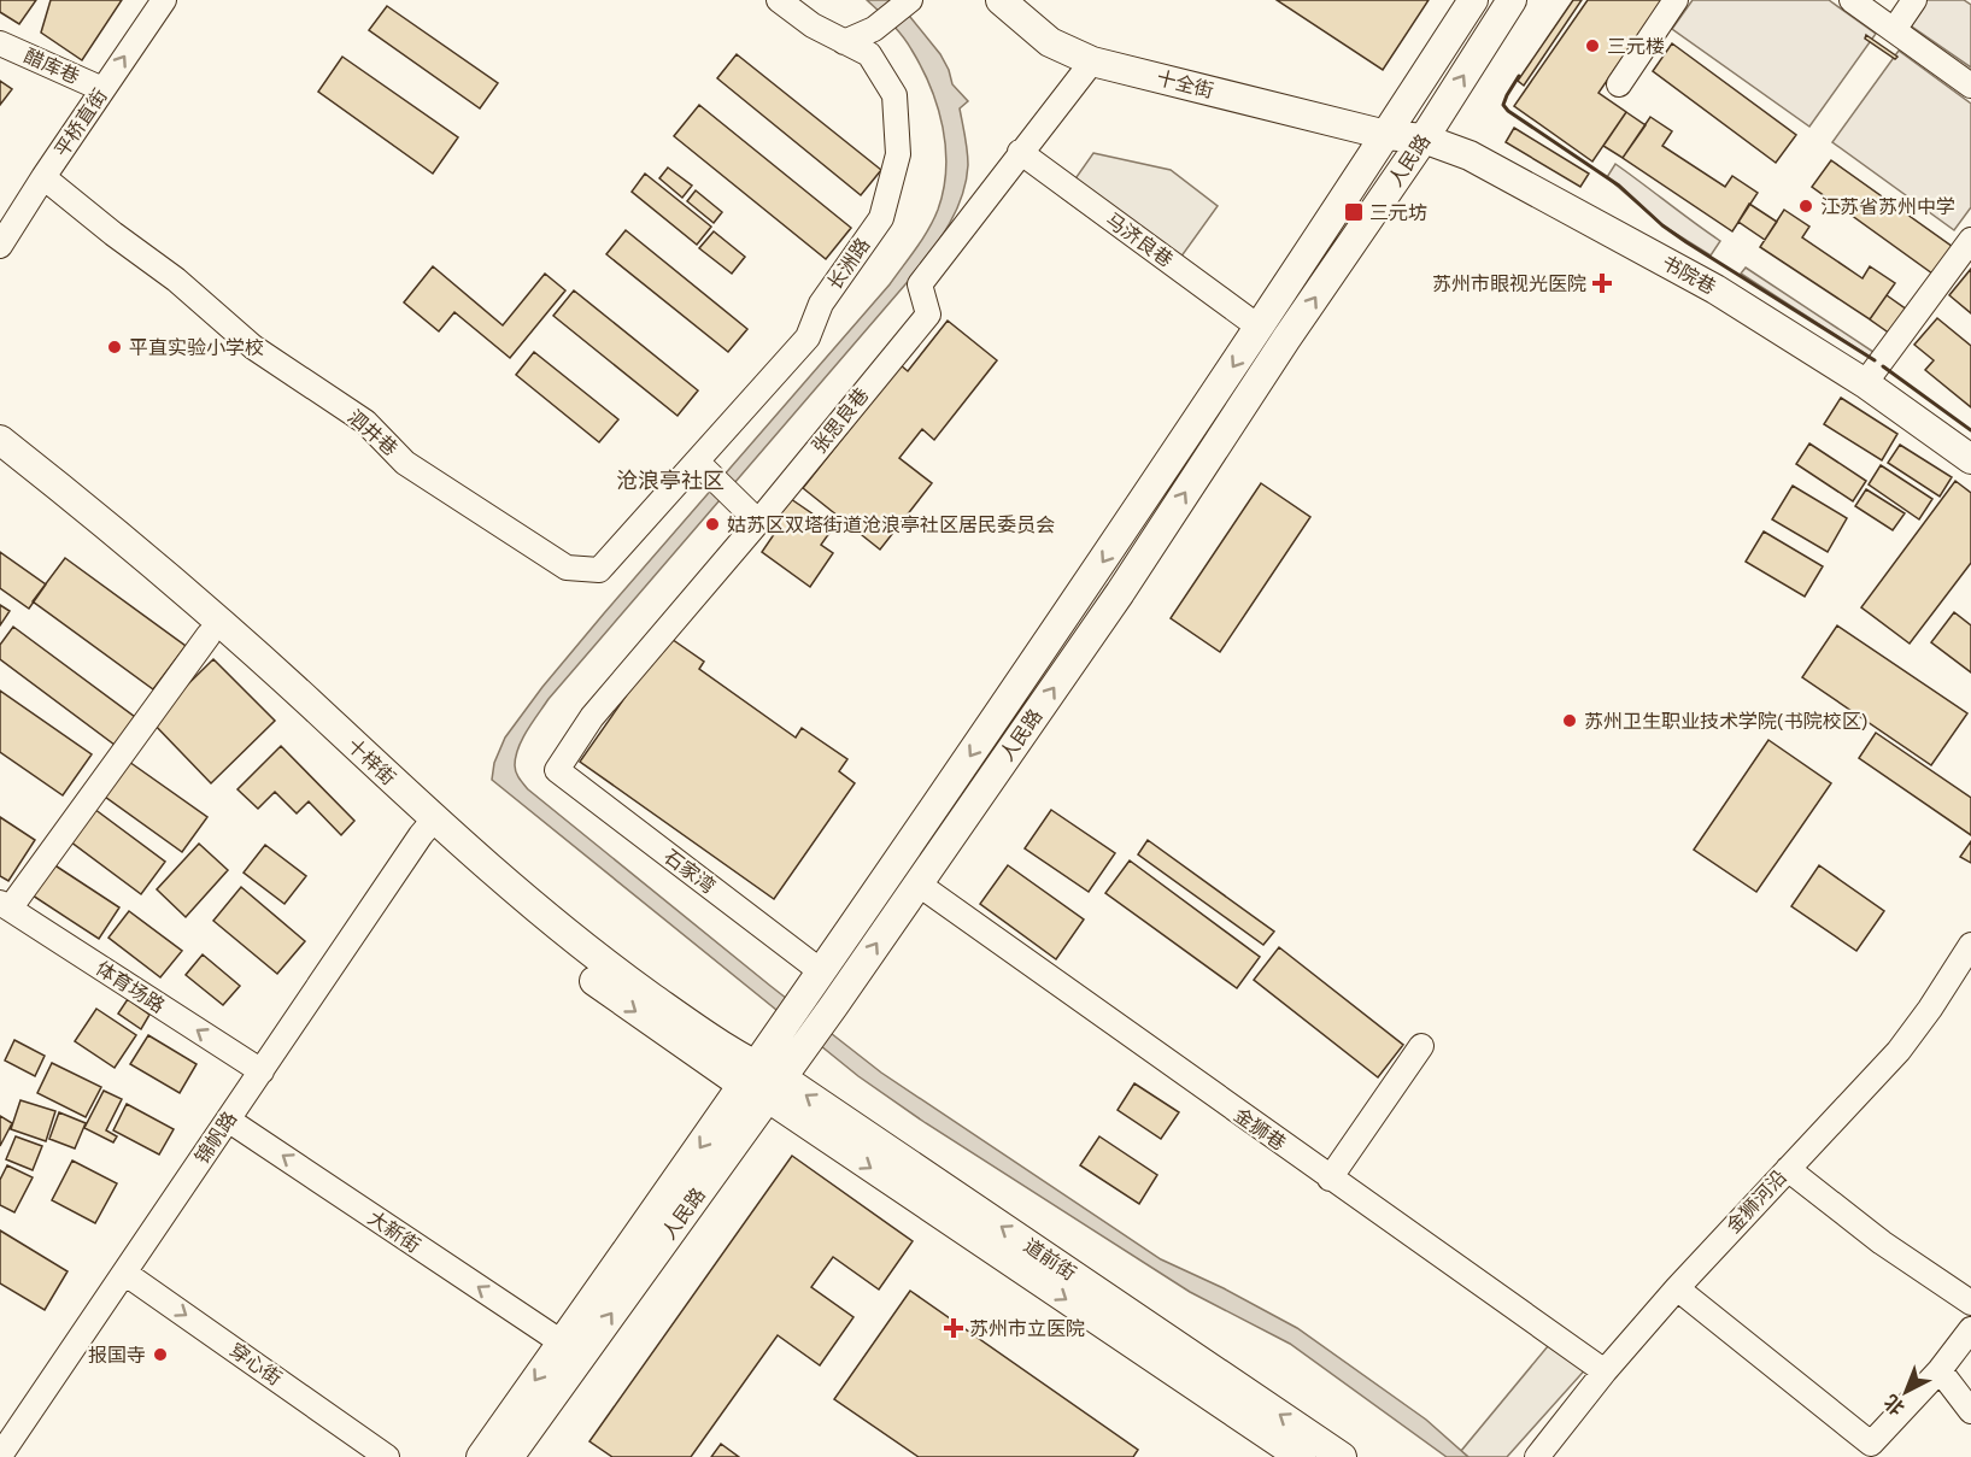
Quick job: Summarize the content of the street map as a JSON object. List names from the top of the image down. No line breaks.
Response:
{"streets":{"main road":["十全街","人民路","书院巷","十梓街","道前街"],"street":["醋库巷","平桥直街","马济良巷","长洲路","张思良巷","泗井巷","石家湾","体育场路","金狮巷","锦帆路","金狮河沿","大新街","穿心街"]},"crossings":[["醋库巷","平桥直街"],["十全街","人民路"],["十全街","书院巷"],["十全街","张思良巷"],["平桥直街","泗井巷"],["人民路","马济良巷"],["人民路","书院巷"],["人民路","十梓街"],["人民路","石家湾"],["人民路","金狮巷"],["人民路","大新街"],["人民路","道前街"],["马济良巷","张思良巷"],["长洲路","泗井巷"],["张思良巷","石家湾"],["十梓街","锦帆路"],["十梓街","道前街"],["体育场路","锦帆路"],["金狮巷","金狮河沿"],["锦帆路","大新街"],["锦帆路","穿心街"]],"one_way":["平桥直街","体育场路","大新街","穿心街"],"districts":["沧浪亭社区"],"places":{"other":["三元楼","江苏省苏州中学","平直实验小学校","姑苏区双塔街道沧浪亭社区居民委员会","苏州卫生职业技术学院(书院校区)","报国寺"],"transit":["三元坊"],"health":["苏州市眼视光医院","苏州市立医院"]},"north":"bottom left"}
